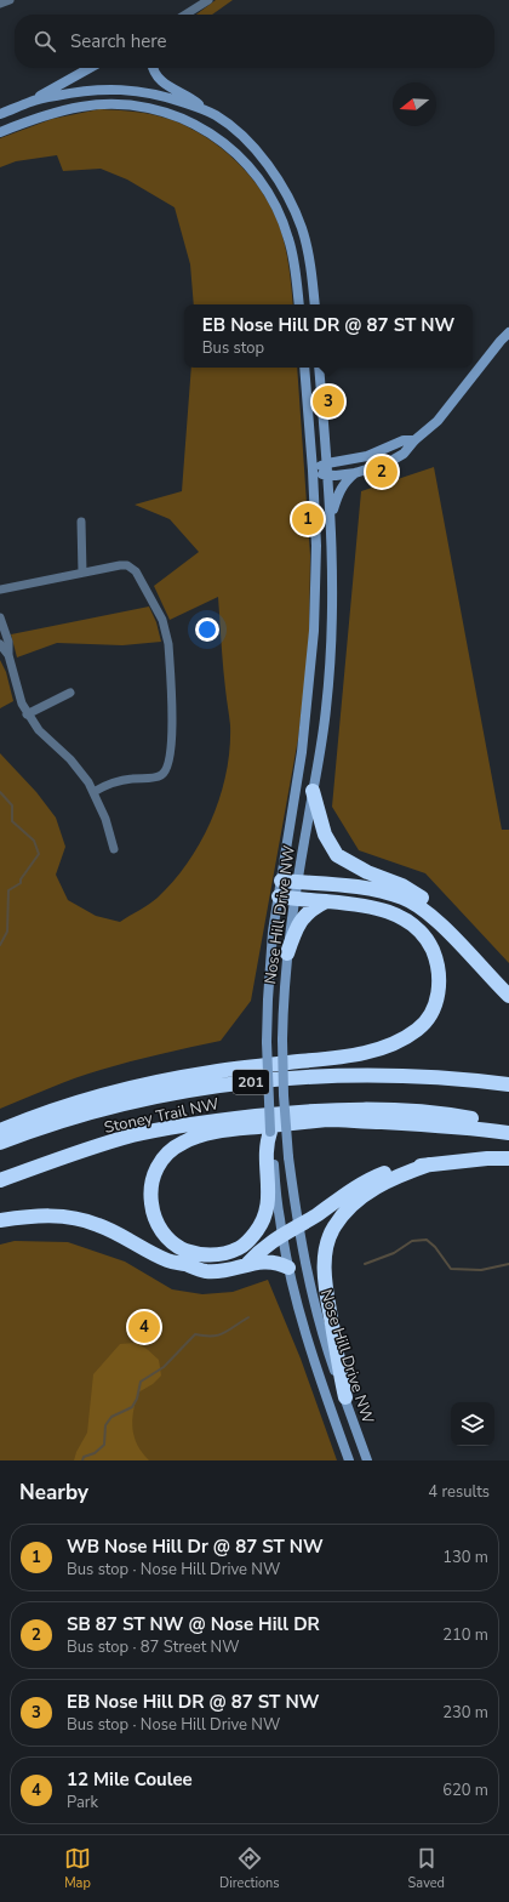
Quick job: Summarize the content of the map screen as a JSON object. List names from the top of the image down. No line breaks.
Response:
{"streets":{"highway":["201","Stoney Trail NW"],"main road":["Nose Hill Drive NW"]},"north":"left","page":{"search":"Search here","popup":["EB Nose Hill DR @ 87 ST NW","Bus stop"],"pins":["3","2","1","4"],"heading":["Nearby","4 results"],"list":[{"mark":"1","name":"WB Nose Hill Dr @ 87 ST NW","note":"Bus stop · Nose Hill Drive NW","value":"130 m"},{"mark":"2","name":"SB 87 ST NW @ Nose Hill DR","note":"Bus stop · 87 Street NW","value":"210 m"},{"mark":"3","name":"EB Nose Hill DR @ 87 ST NW","note":"Bus stop · Nose Hill Drive NW","value":"230 m"},{"mark":"4","name":"12 Mile Coulee","note":"Park","value":"620 m"}],"nav":["Map","Directions","Saved"]}}
